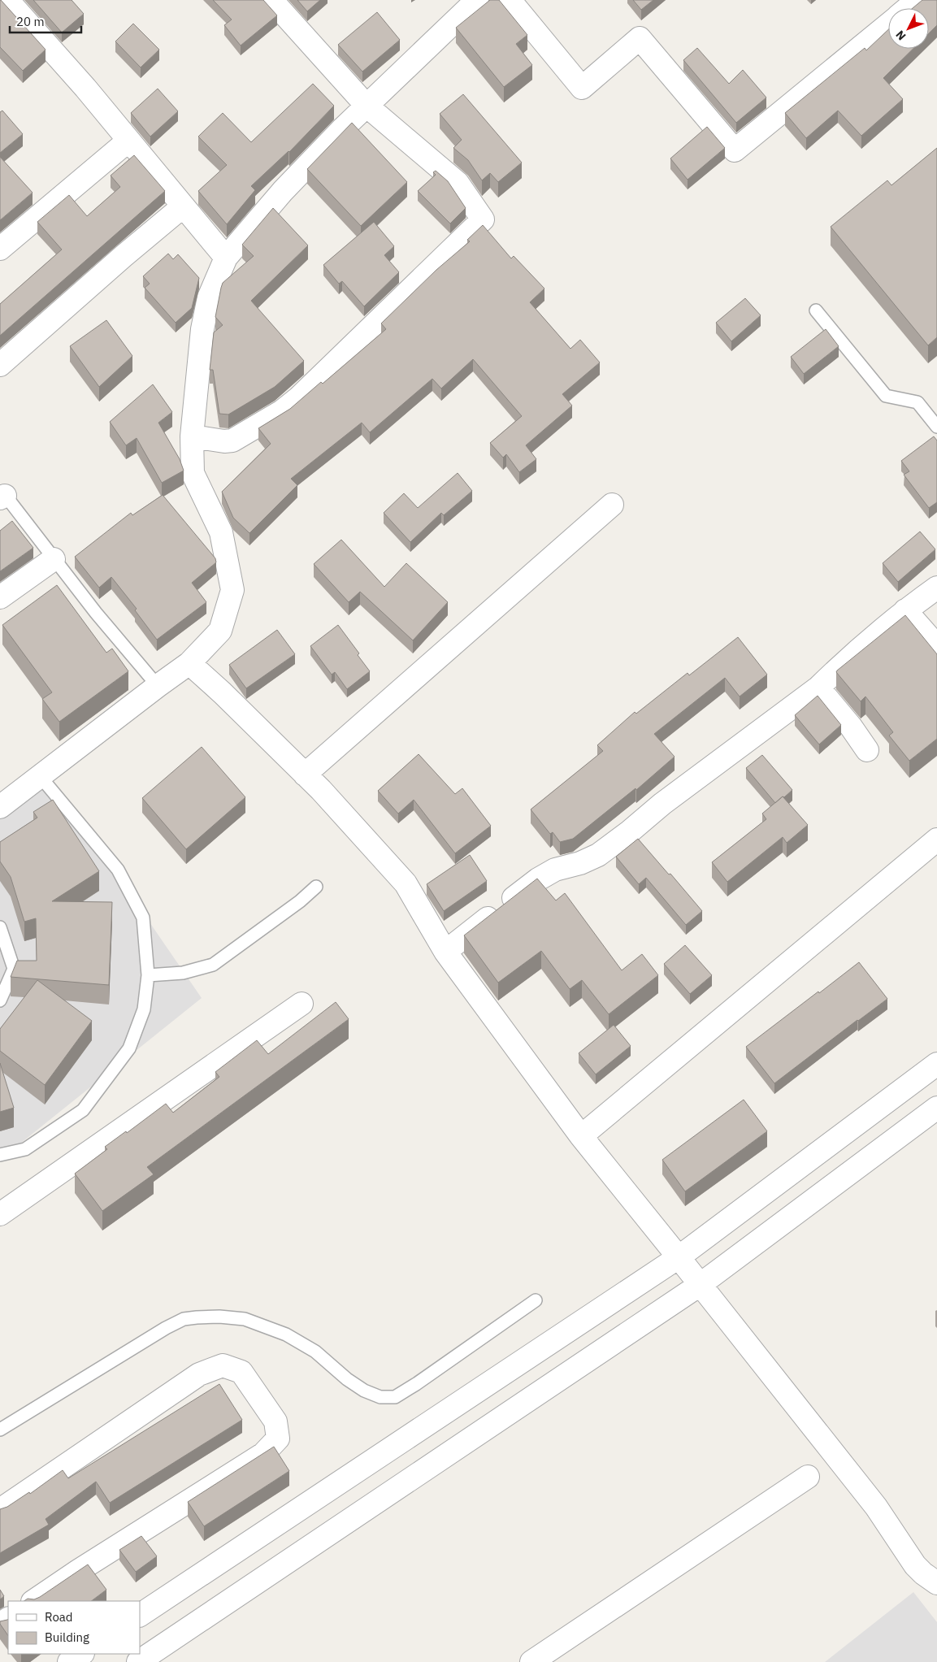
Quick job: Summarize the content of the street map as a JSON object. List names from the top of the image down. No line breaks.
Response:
{"legend":["Road","Building"],"scale_bar":"20 m","north":"bottom left"}
